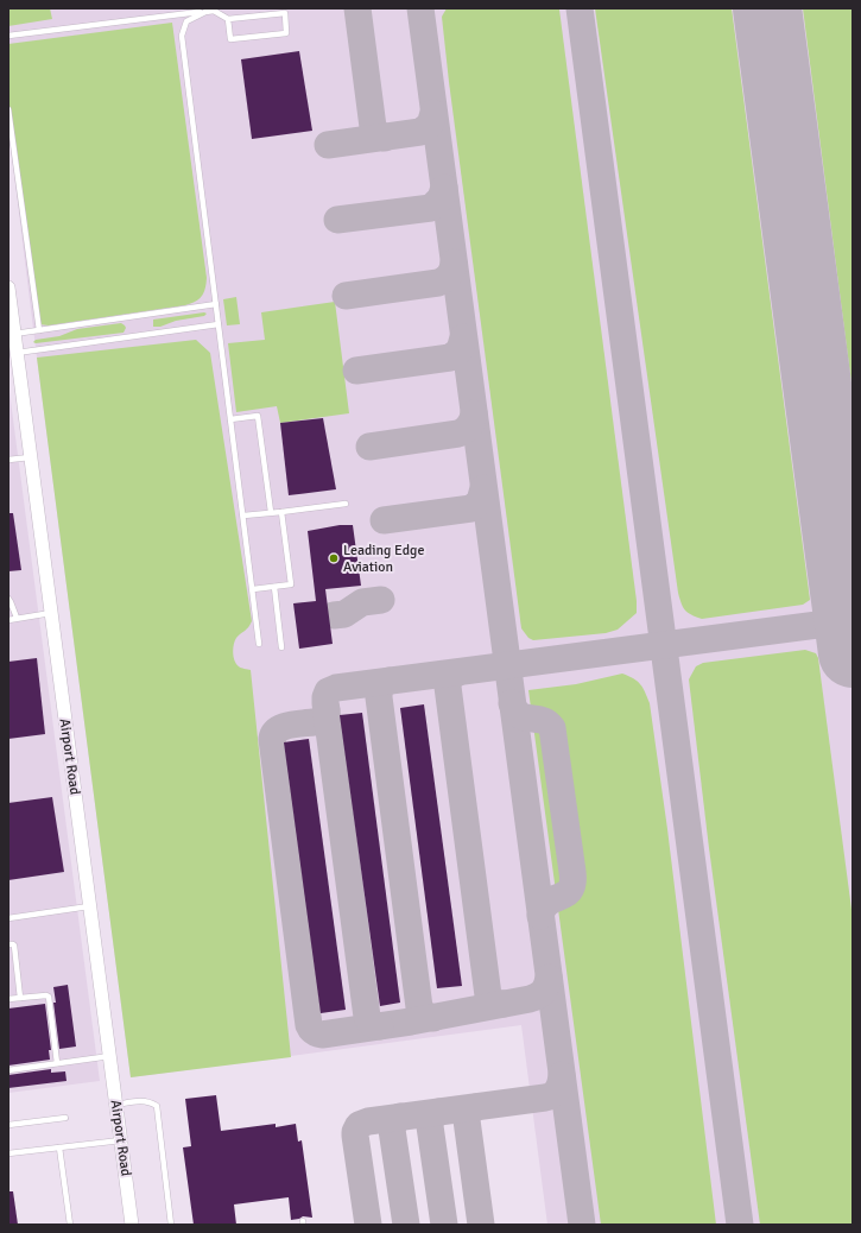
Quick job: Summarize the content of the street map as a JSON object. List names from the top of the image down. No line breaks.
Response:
{"streets":{"street":["Airport Road"]},"places":["Leading Edge Aviation"]}
